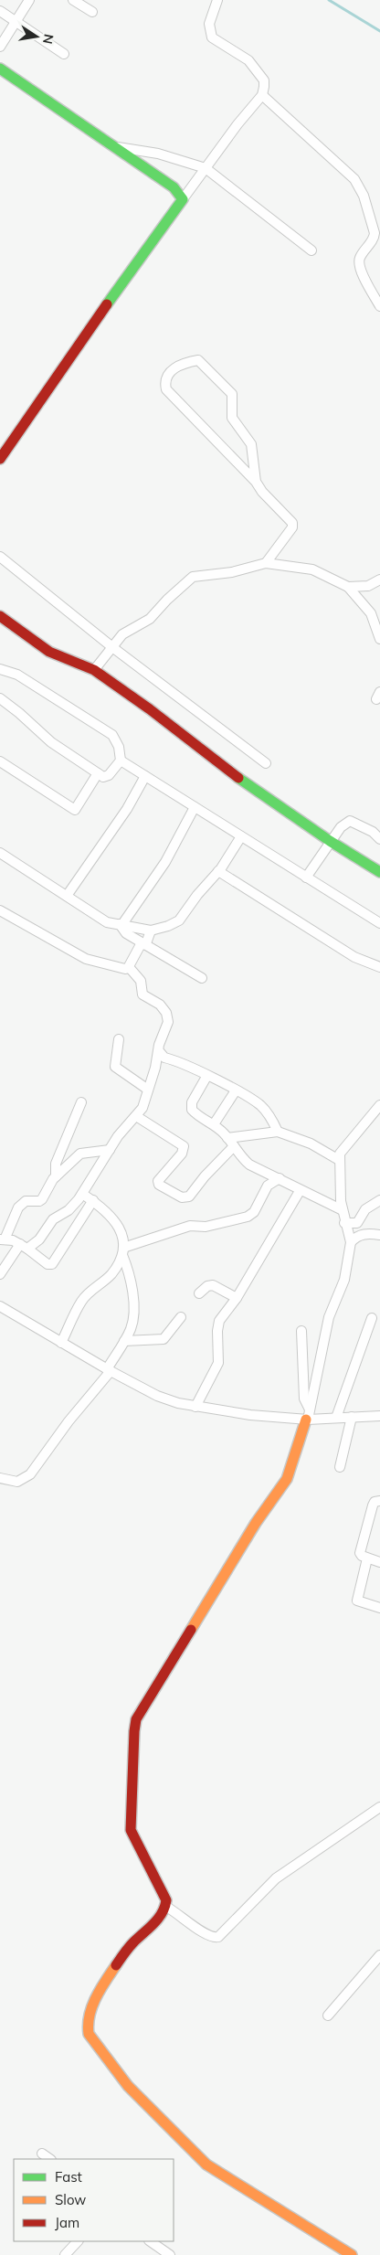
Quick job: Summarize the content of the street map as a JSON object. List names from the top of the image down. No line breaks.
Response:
{"legend":["Fast","Slow","Jam"],"north":"right"}
